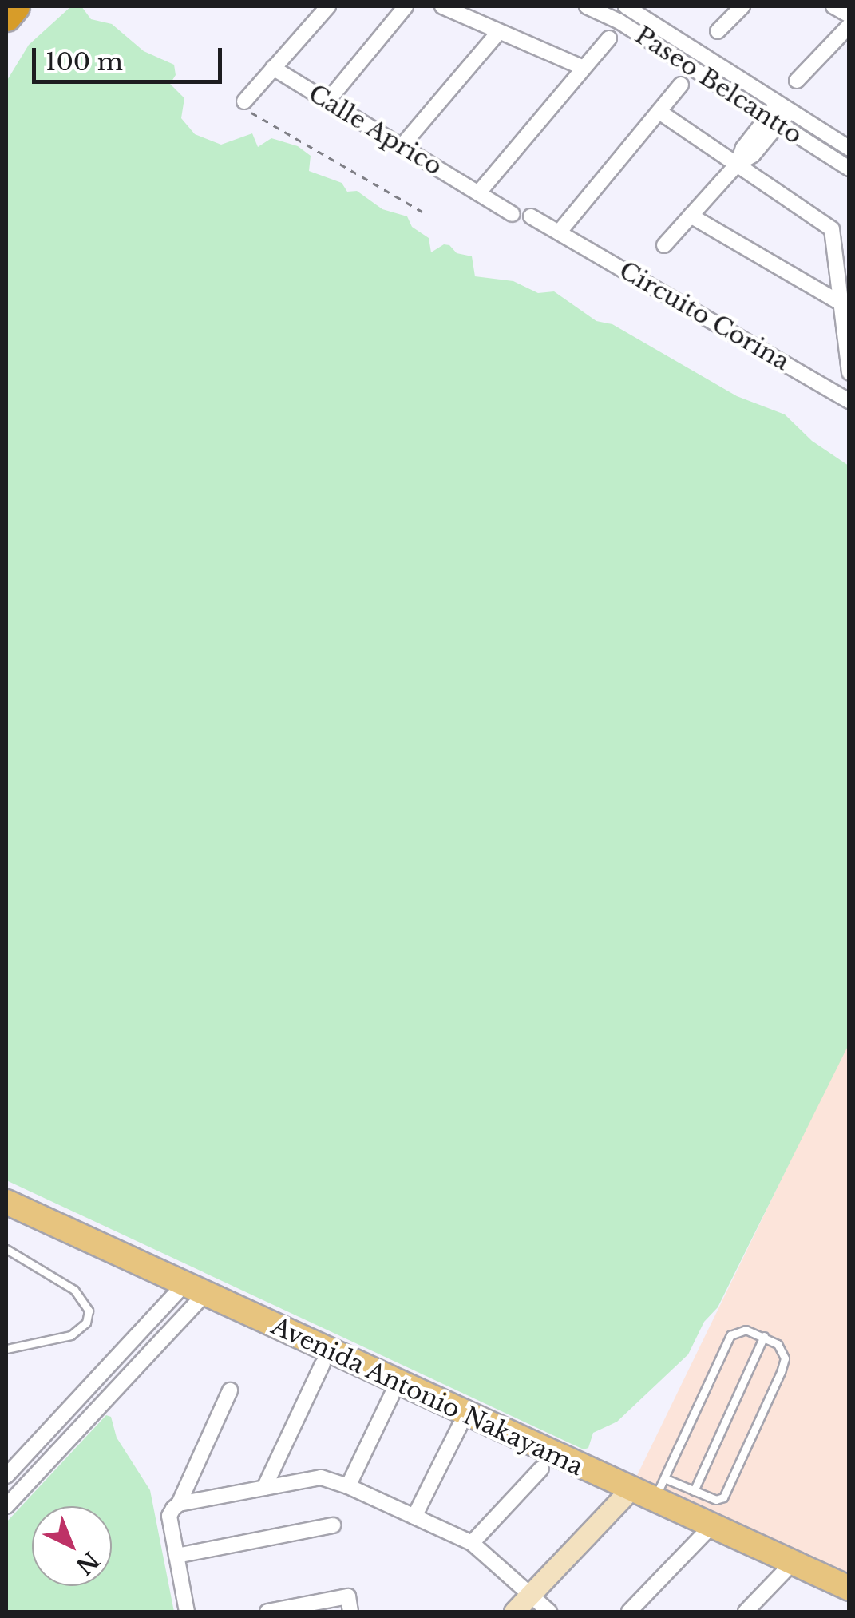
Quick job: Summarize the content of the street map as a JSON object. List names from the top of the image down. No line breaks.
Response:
{"streets":{"main road":["Avenida Antonio Nakayama"],"street":["Paseo Belcantto","Calle Aprico","Circuito Corina"]},"scale_bar":"100 m","north":"bottom right"}
